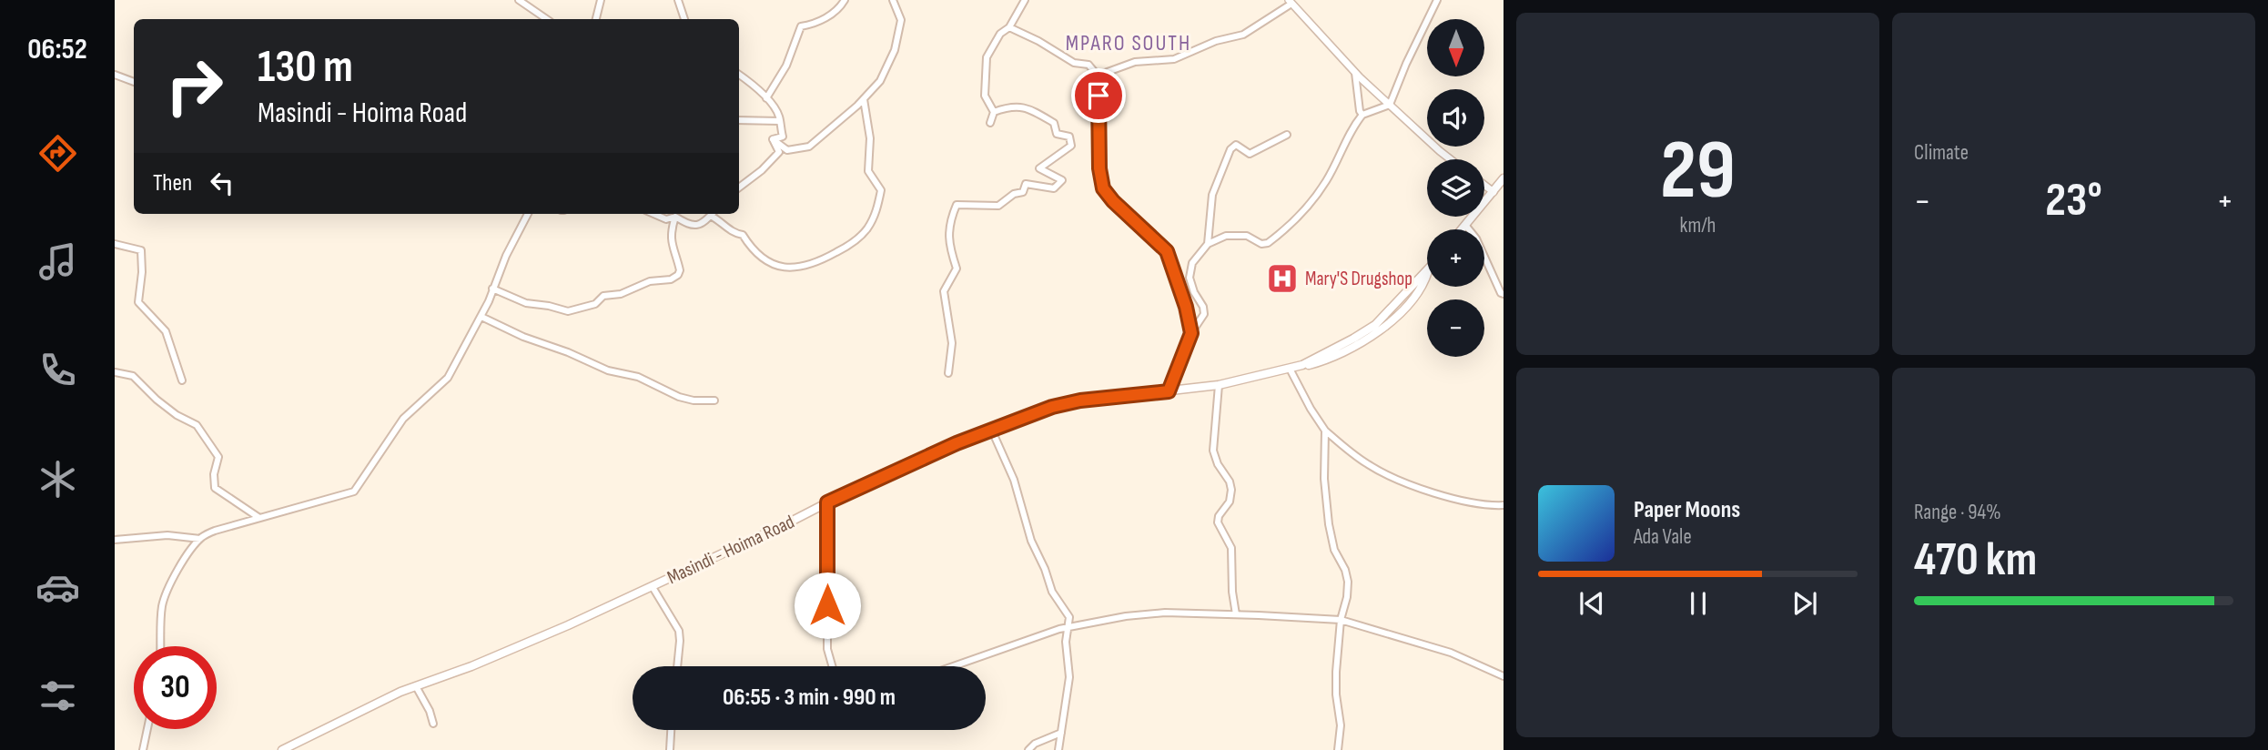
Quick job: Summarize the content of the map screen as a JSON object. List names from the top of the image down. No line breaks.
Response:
{"streets":{"main road":["Masindi - Hoima Road"]},"districts":["MPARO SOUTH"],"places":{"hospital":["Mary'S Drugshop"]},"north":"bottom","page":{"tabs":"06:52","tile":[["29","km/h"],"Climate",["Range · 94%","470 km"]],"map_buttons":["+","−"],"turn":["130 m","Masindi - Hoima Road"],"then":"Then","heat":["−","23°","+"],"song":["Paper Moons","Ada Vale"],"limit":"30","trip":"06:55 · 3 min · 990 m"}}
